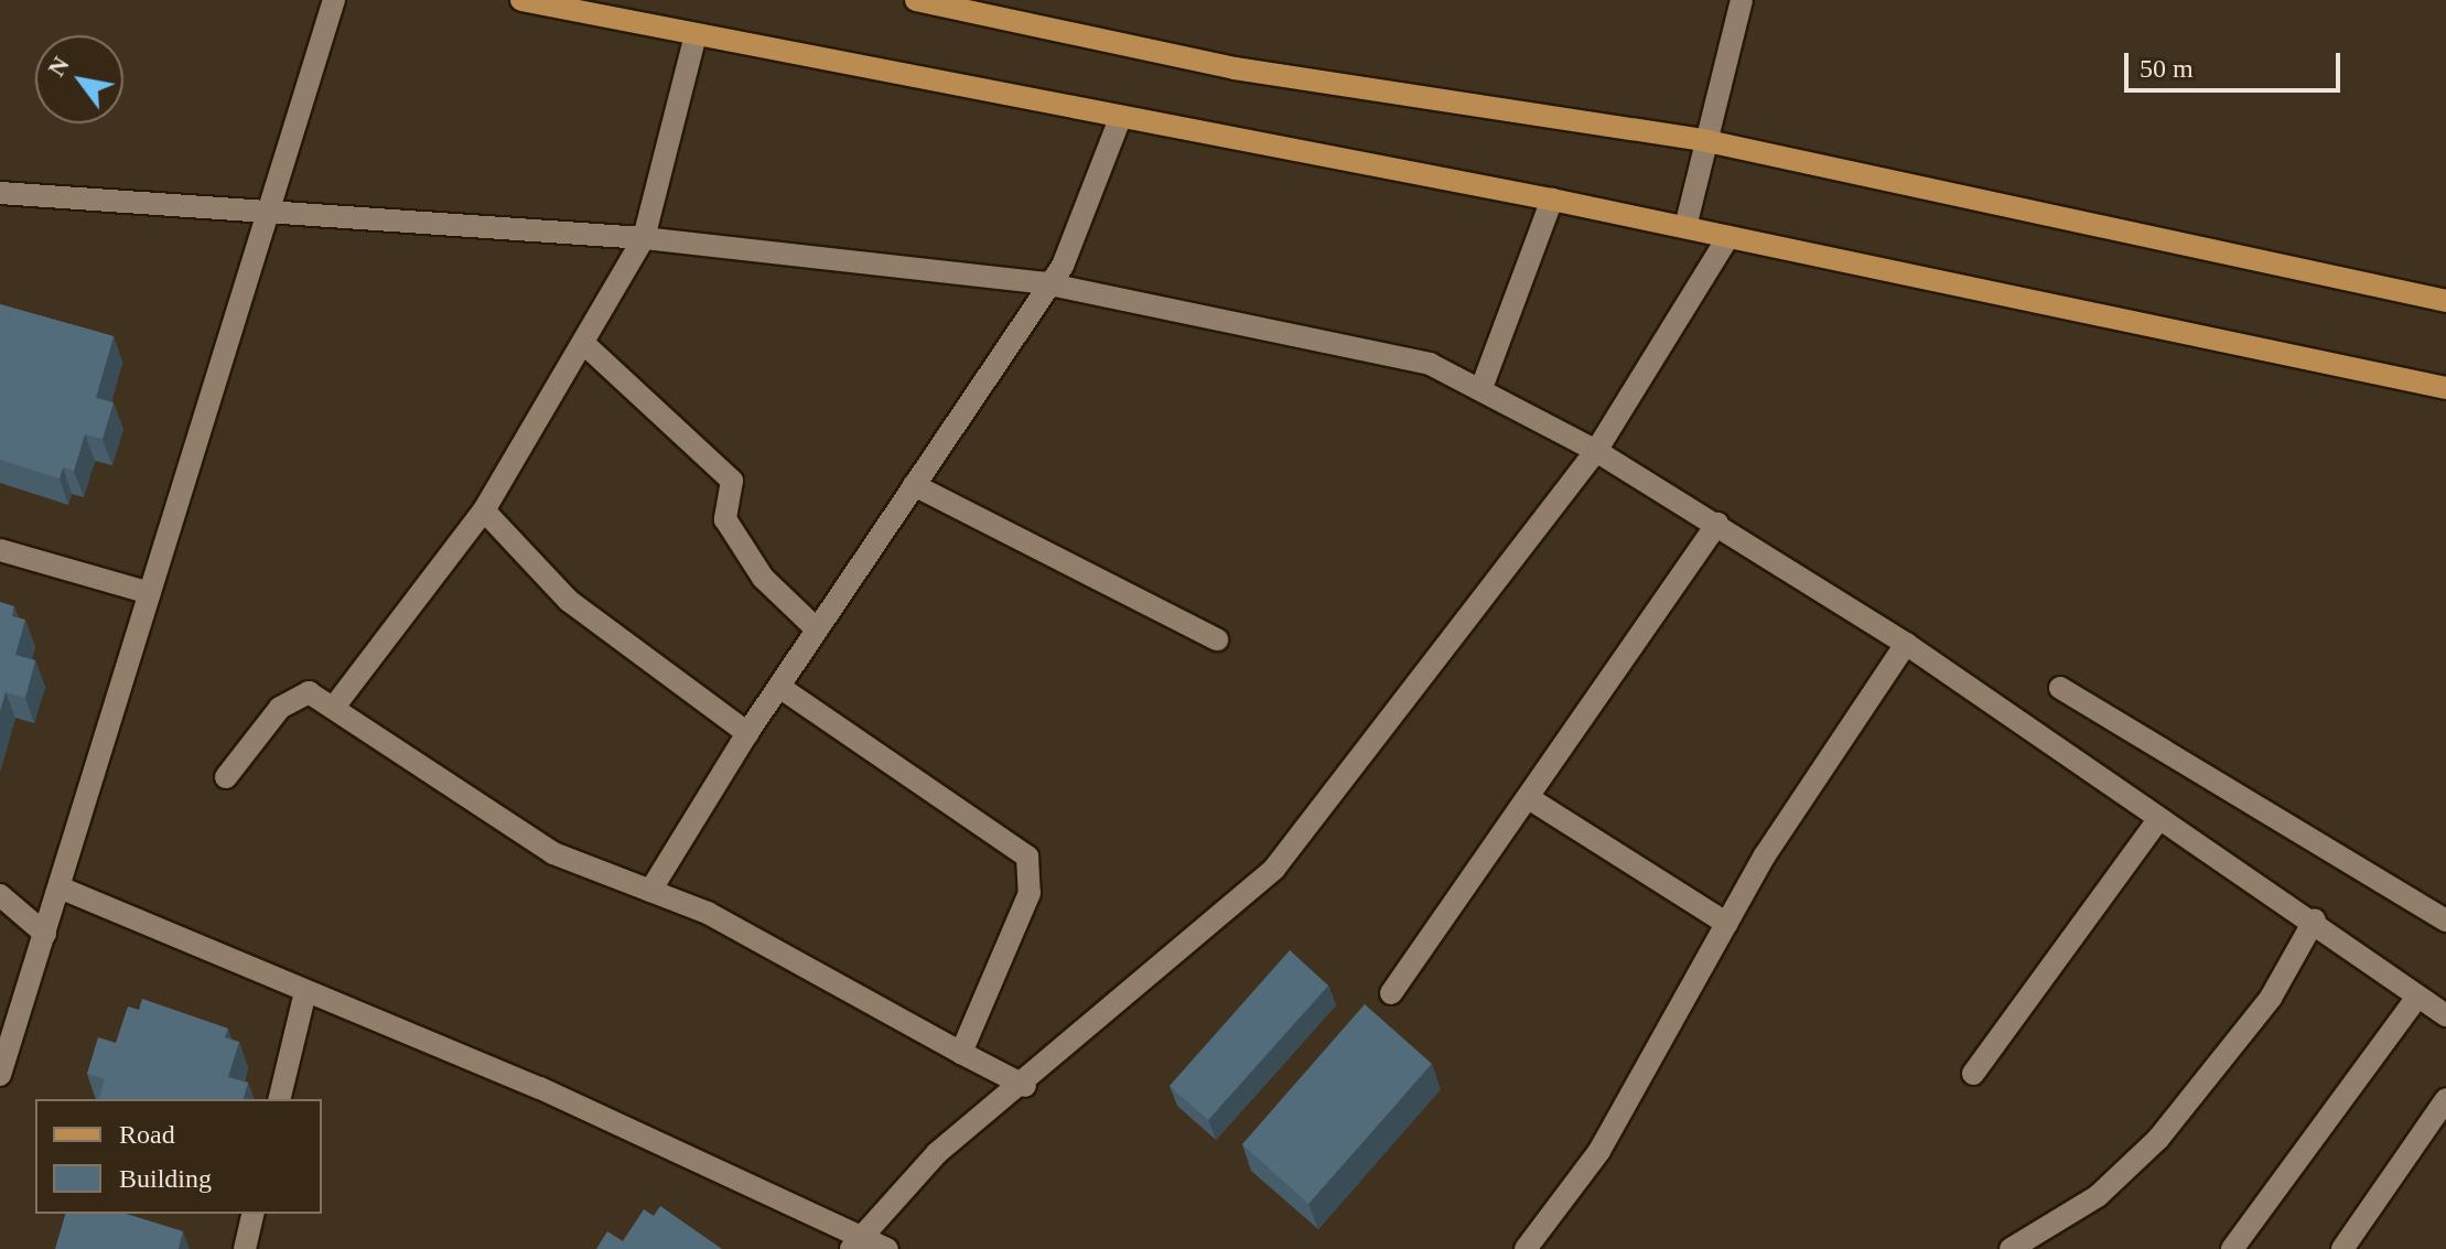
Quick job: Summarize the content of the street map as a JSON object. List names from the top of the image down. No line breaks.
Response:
{"legend":["Road","Building"],"scale_bar":"50 m","north":"top left"}
